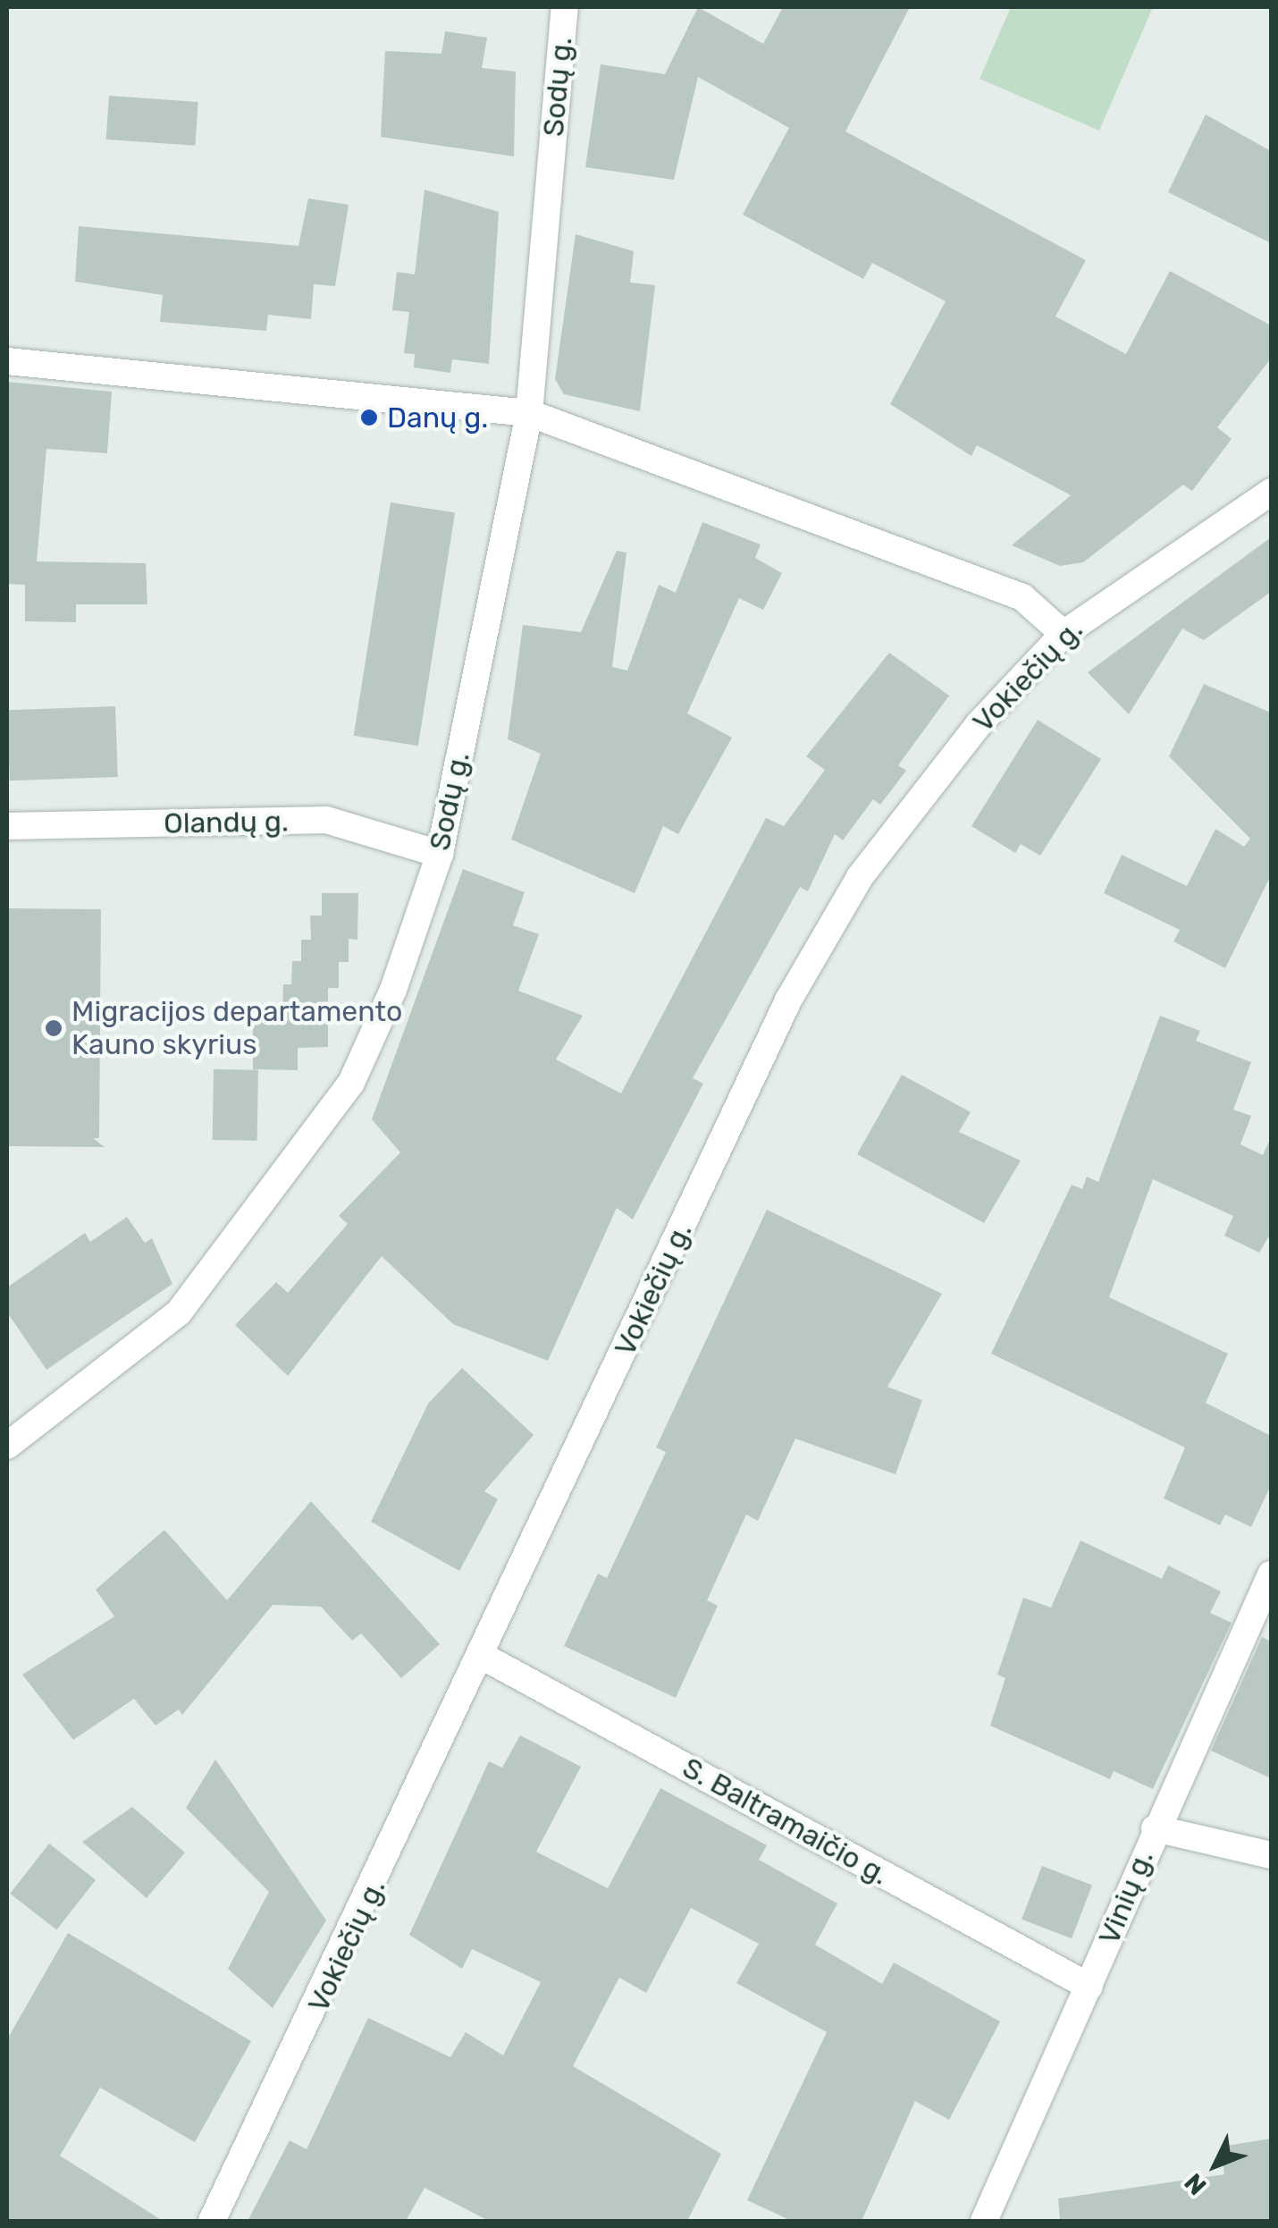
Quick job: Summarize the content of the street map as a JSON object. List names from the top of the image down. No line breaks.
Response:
{"streets":{"street":["Sodų g.","Vokiečių g.","Olandų g.","S. Baltramaičio g.","Vinių g."]},"crossings":[["Sodų g.","Olandų g."],["Vokiečių g.","S. Baltramaičio g."],["S. Baltramaičio g.","Vinių g."]],"places":["Danų g.","Migracijos departamento Kauno skyrius"],"north":"bottom left"}
